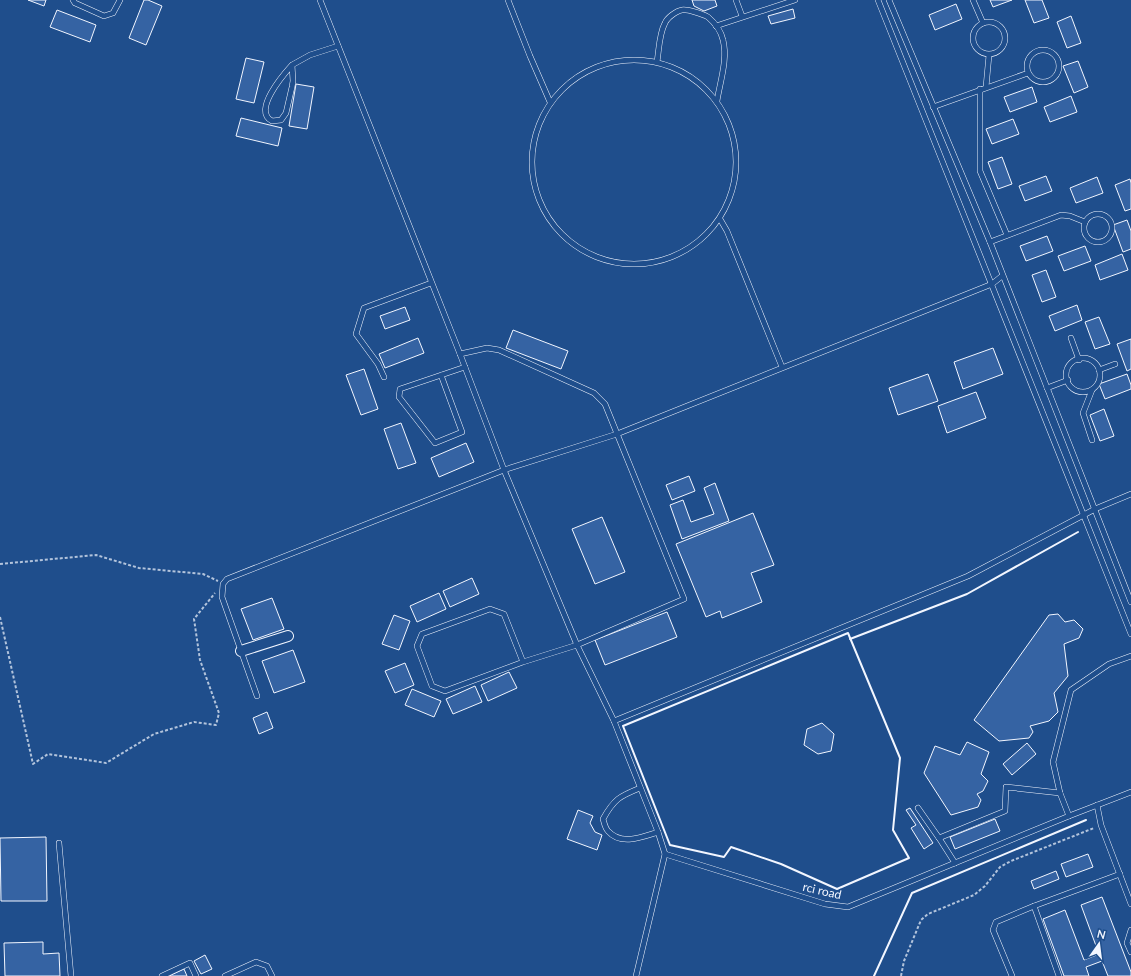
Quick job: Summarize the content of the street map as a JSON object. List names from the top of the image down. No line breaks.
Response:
{"streets":{"lane":["rci road"]},"north":"top"}
